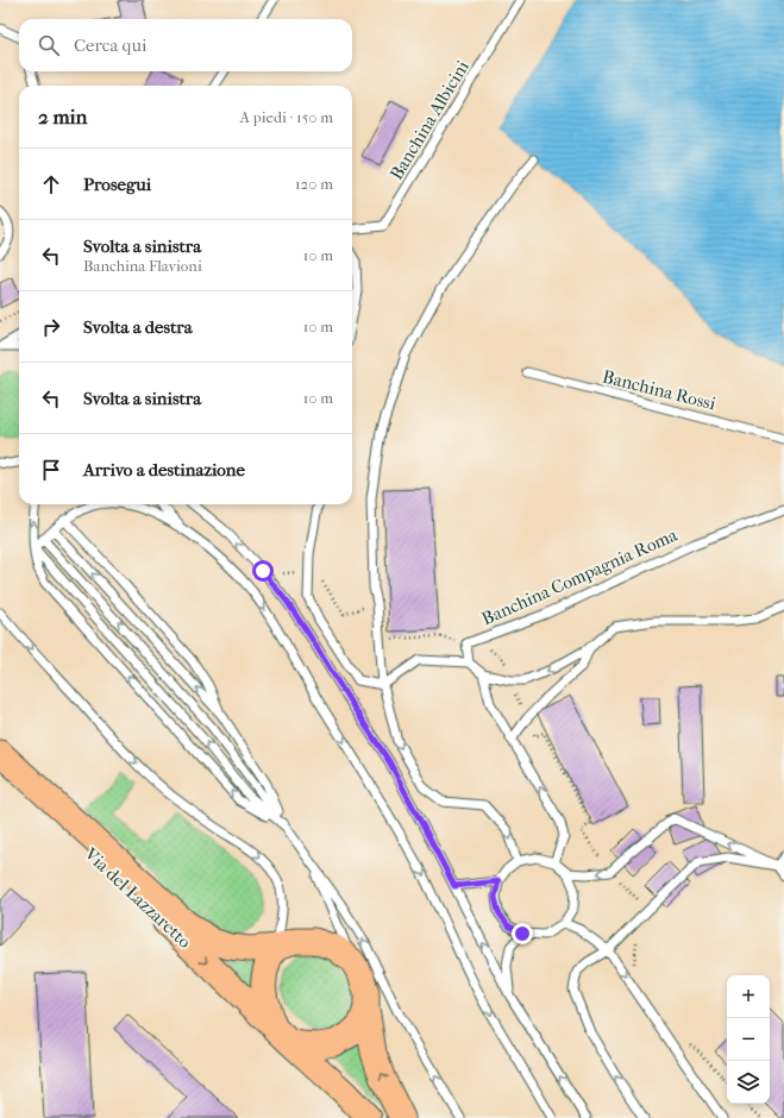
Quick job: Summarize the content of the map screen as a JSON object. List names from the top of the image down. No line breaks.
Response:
{"streets":{"main road":["Via del Lazzaretto"],"lane":["Banchina Albicini","Banchina Rossi","Banchina Compagnia Roma"]},"page":{"search":"Cerca qui","heading":["2 min","A piedi · 150 m"],"list":[["Prosegui","120 m"],["Svolta a sinistra","Banchina Flavioni","10 m"],["Svolta a destra","10 m"],["Svolta a sinistra","10 m"],"Arrivo a destinazione"],"map_buttons":["+","−"]}}
